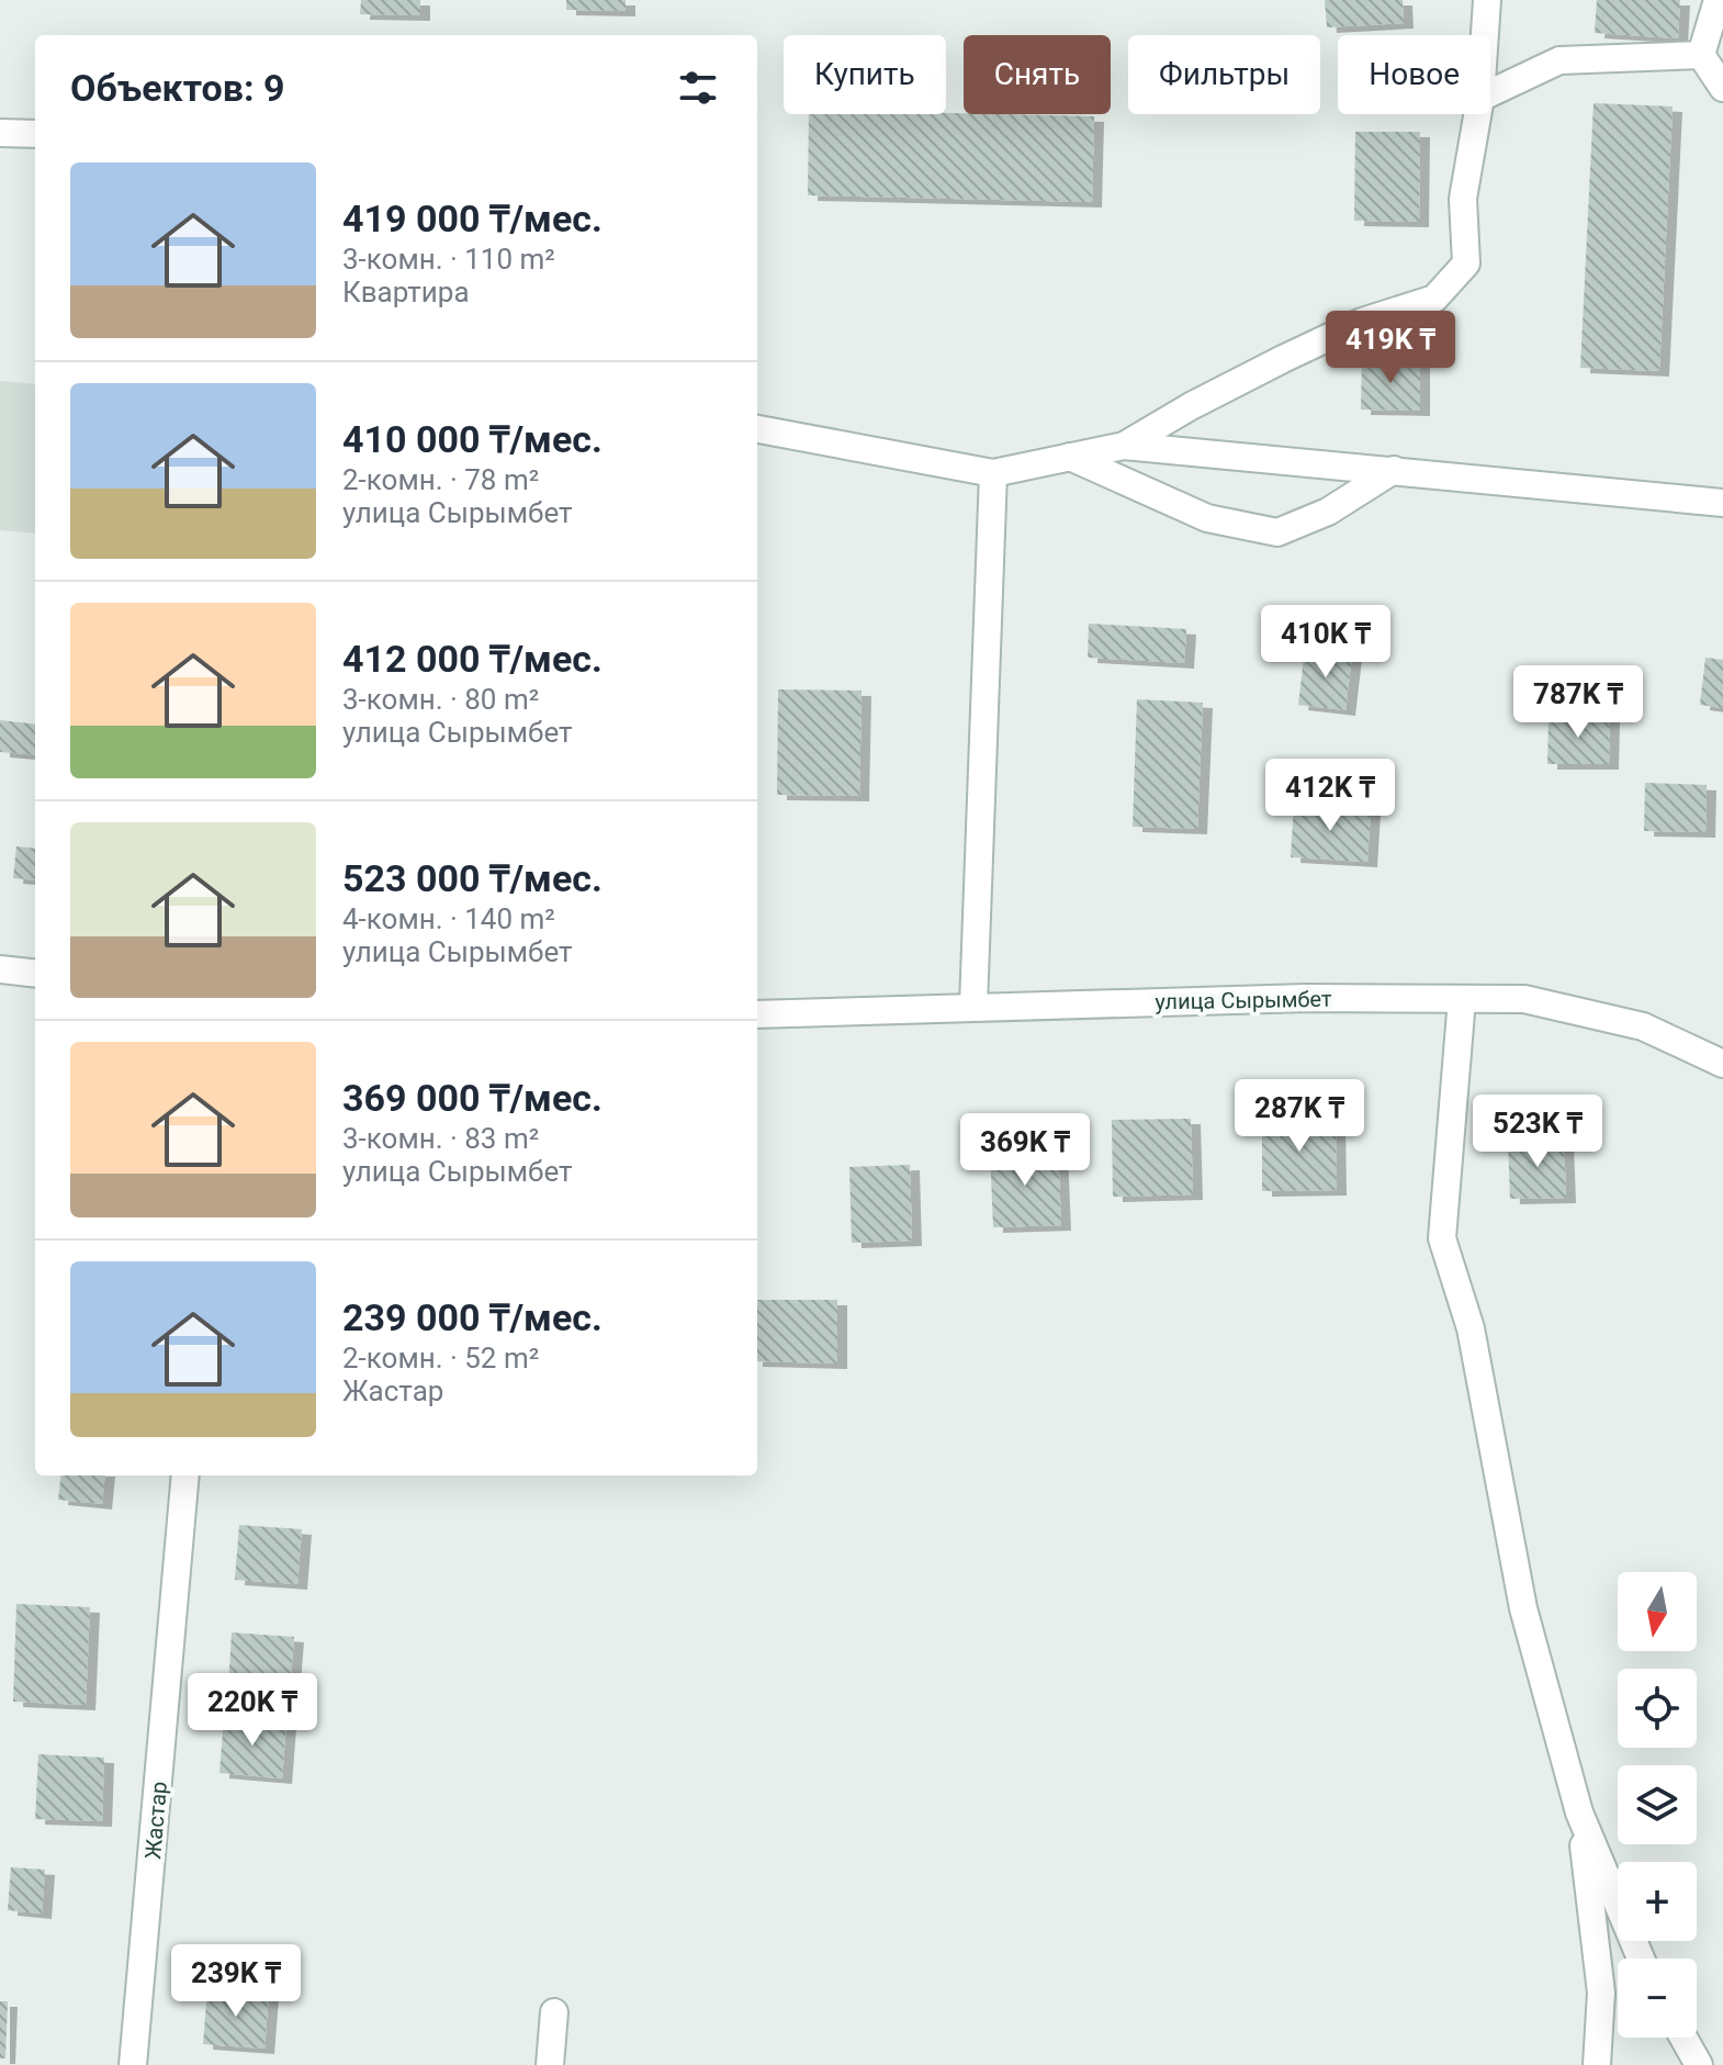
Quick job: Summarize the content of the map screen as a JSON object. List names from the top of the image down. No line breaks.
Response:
{"streets":{"street":["улица Сырымбет","Жастар"]},"north":"bottom","page":{"chip":["Купить","Снять","Фильтры","Новое"],"heading":"Объектов: 9","list":[{"name":"419 000 ₸/мес.","note":"3-комн. · 110 m² · Квартира"},{"name":"410 000 ₸/мес.","note":"2-комн. · 78 m² · улица Сырымбет"},{"name":"412 000 ₸/мес.","note":"3-комн. · 80 m² · улица Сырымбет"},{"name":"523 000 ₸/мес.","note":"4-комн. · 140 m² · улица Сырымбет"},{"name":"369 000 ₸/мес.","note":"3-комн. · 83 m² · улица Сырымбет"},{"name":"239 000 ₸/мес.","note":"2-комн. · 52 m² · Жастар"}],"price":["419K ₸","410K ₸","787K ₸","412K ₸","287K ₸","523K ₸","369K ₸","220K ₸","239K ₸"],"map_buttons":["+","−"]}}
